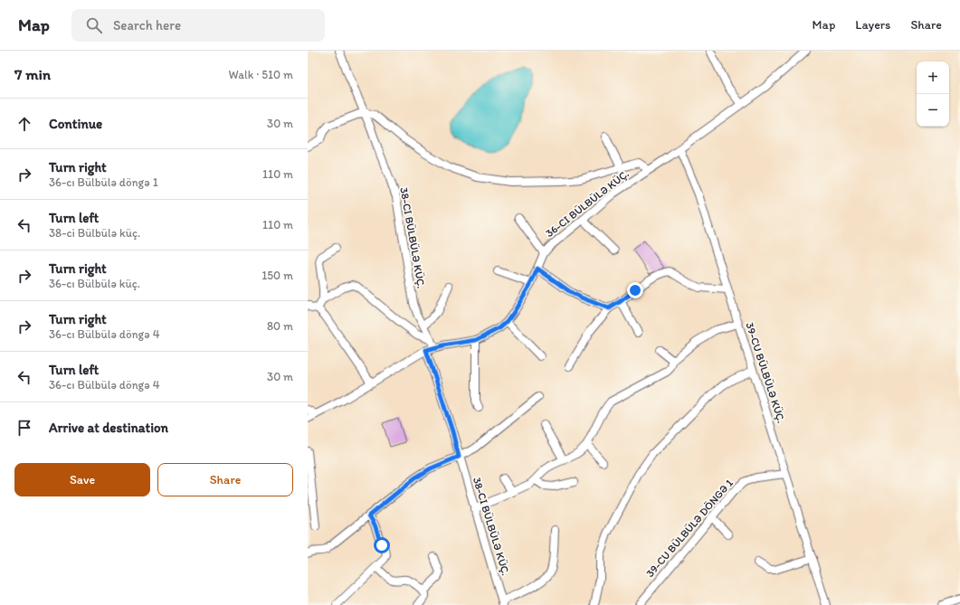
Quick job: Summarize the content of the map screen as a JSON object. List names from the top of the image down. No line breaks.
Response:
{"streets":{"street":["38-CI BÜLBÜLƏ KÜÇ.","39-CU BÜLBÜLƏ KÜÇ.","39-CU BÜLBÜLƏ DÖNGƏ 1"]},"crossings":[["39-CU BÜLBÜLƏ KÜÇ.","39-CU BÜLBÜLƏ DÖNGƏ 1"]],"page":{"header":"Map","search":"Search here","nav":["Map","Layers","Share"],"heading":["7 min","Walk · 510 m"],"map_buttons":["+","−"],"list":[["Continue","30 m"],["Turn right","36-cı Bülbülə döngə 1","110 m"],["Turn left","38-ci Bülbülə küç.","110 m"],["Turn right","36-cı Bülbülə küç.","150 m"],["Turn right","36-cı Bülbülə döngə 4","80 m"],["Turn left","36-cı Bülbülə döngə 4","30 m"],"Arrive at destination"],"buttons":["Save","Share"]}}
